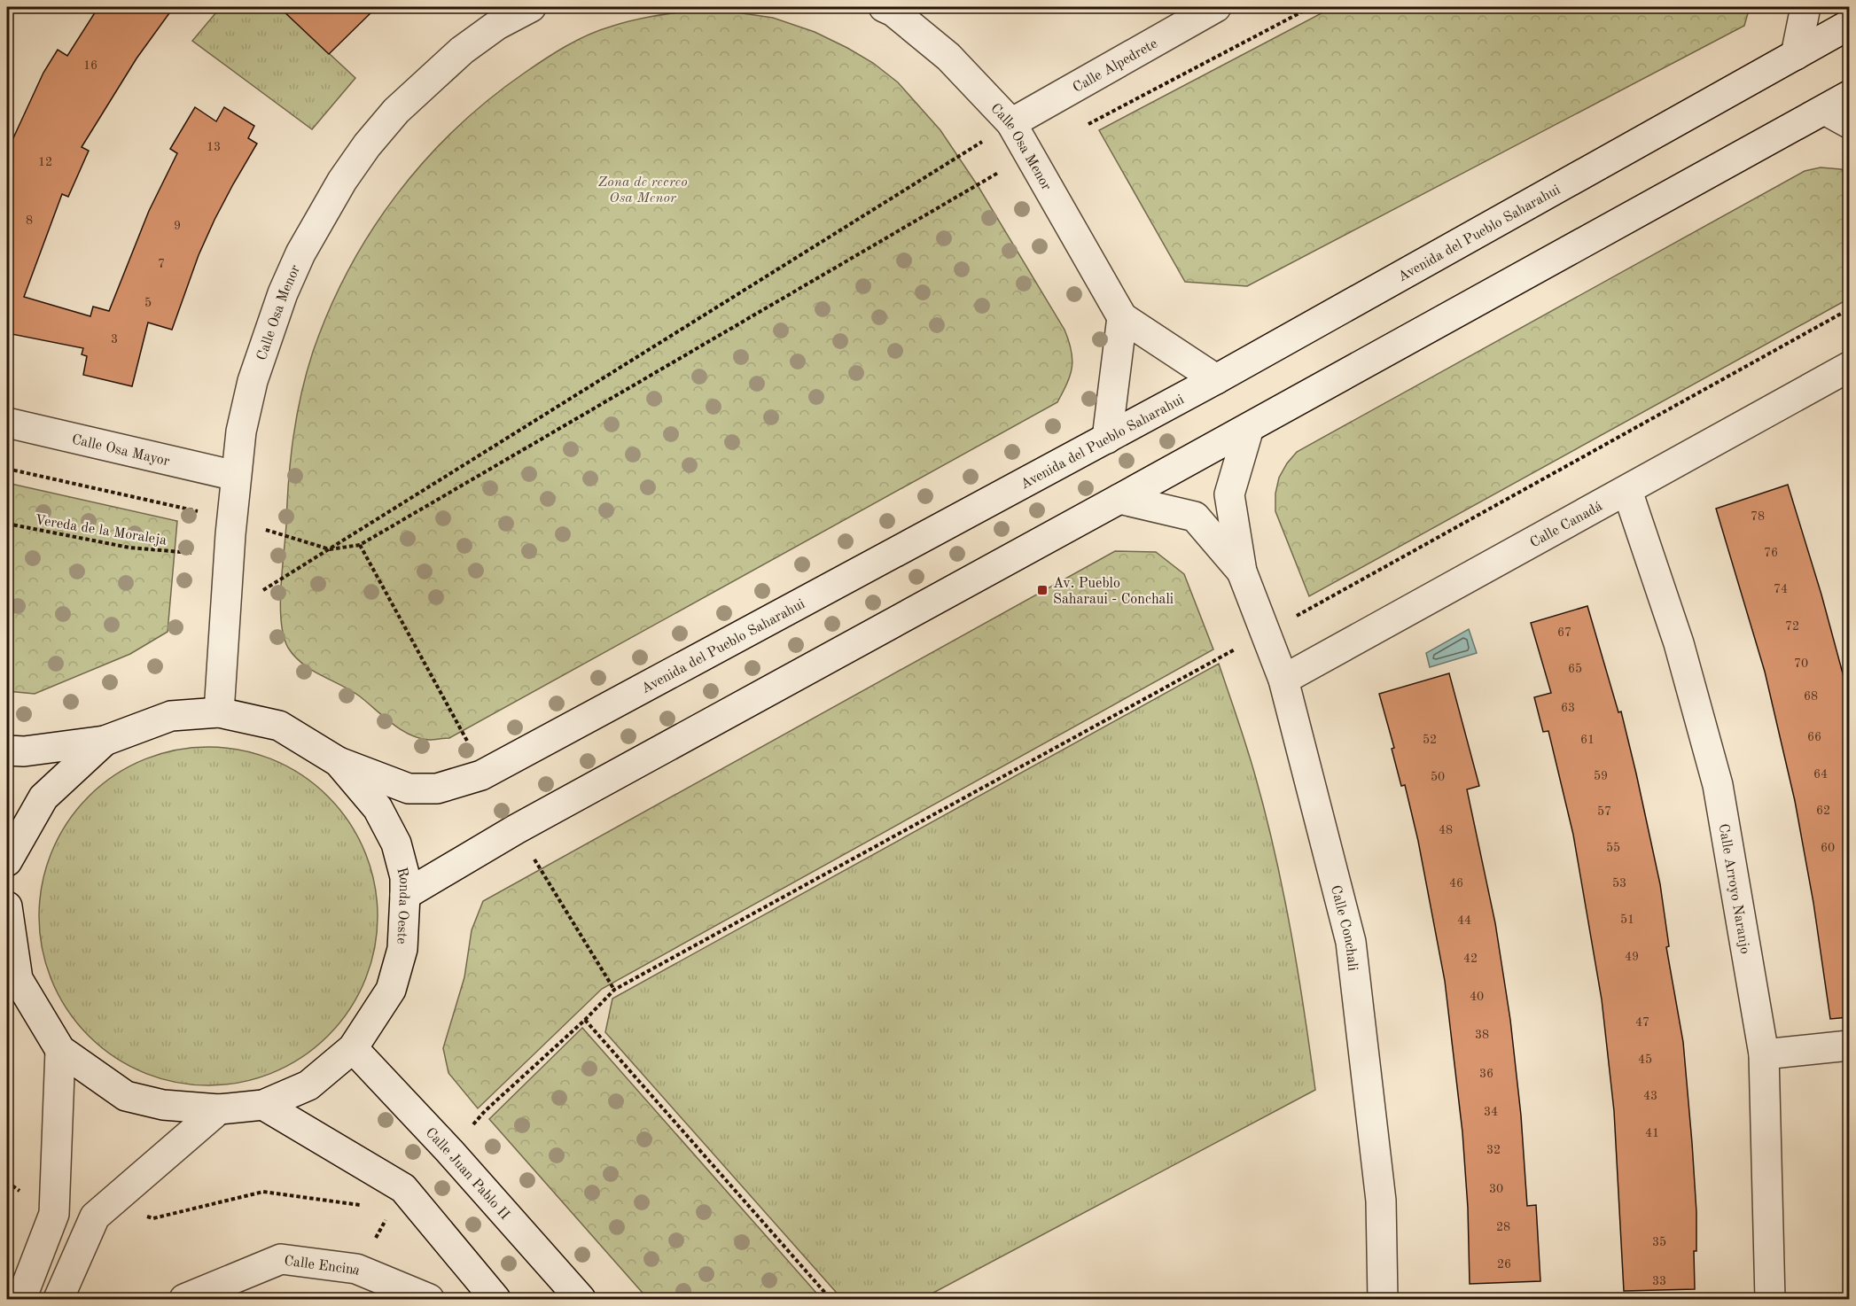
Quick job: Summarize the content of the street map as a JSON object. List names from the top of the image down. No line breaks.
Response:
{"streets":{"street":["Calle Alpedrete","Calle Osa Menor","Avenida del Pueblo Saharahui","Calle Osa Mayor","Calle Canadá","Calle Arroyo Naranjo","Ronda Oeste","Calle Conchali","Calle Juan Pablo II","Calle Encina"],"path":["Vereda de la Moraleja"]},"crossings":[["Calle Alpedrete","Calle Osa Menor"],["Calle Osa Menor","Calle Osa Mayor"],["Calle Osa Menor","Ronda Oeste"],["Avenida del Pueblo Saharahui","Ronda Oeste"],["Calle Canadá","Calle Arroyo Naranjo"],["Calle Canadá","Calle Conchali"],["Ronda Oeste","Calle Juan Pablo II"]],"parks":["Zona de recreo Osa Menor"],"places":{"transit":["Av. Pueblo Saharaui - Conchali"]},"house_numbers":["16","13","12","8","9","7","5","3","78","76","74","72","67","70","65","68","63","66","52","61","64","59","50","62","57","48","55","60","46","53","51","44","49","42","40","47","38","45","36","43","34","41","32","30","28","35","26","33"]}
